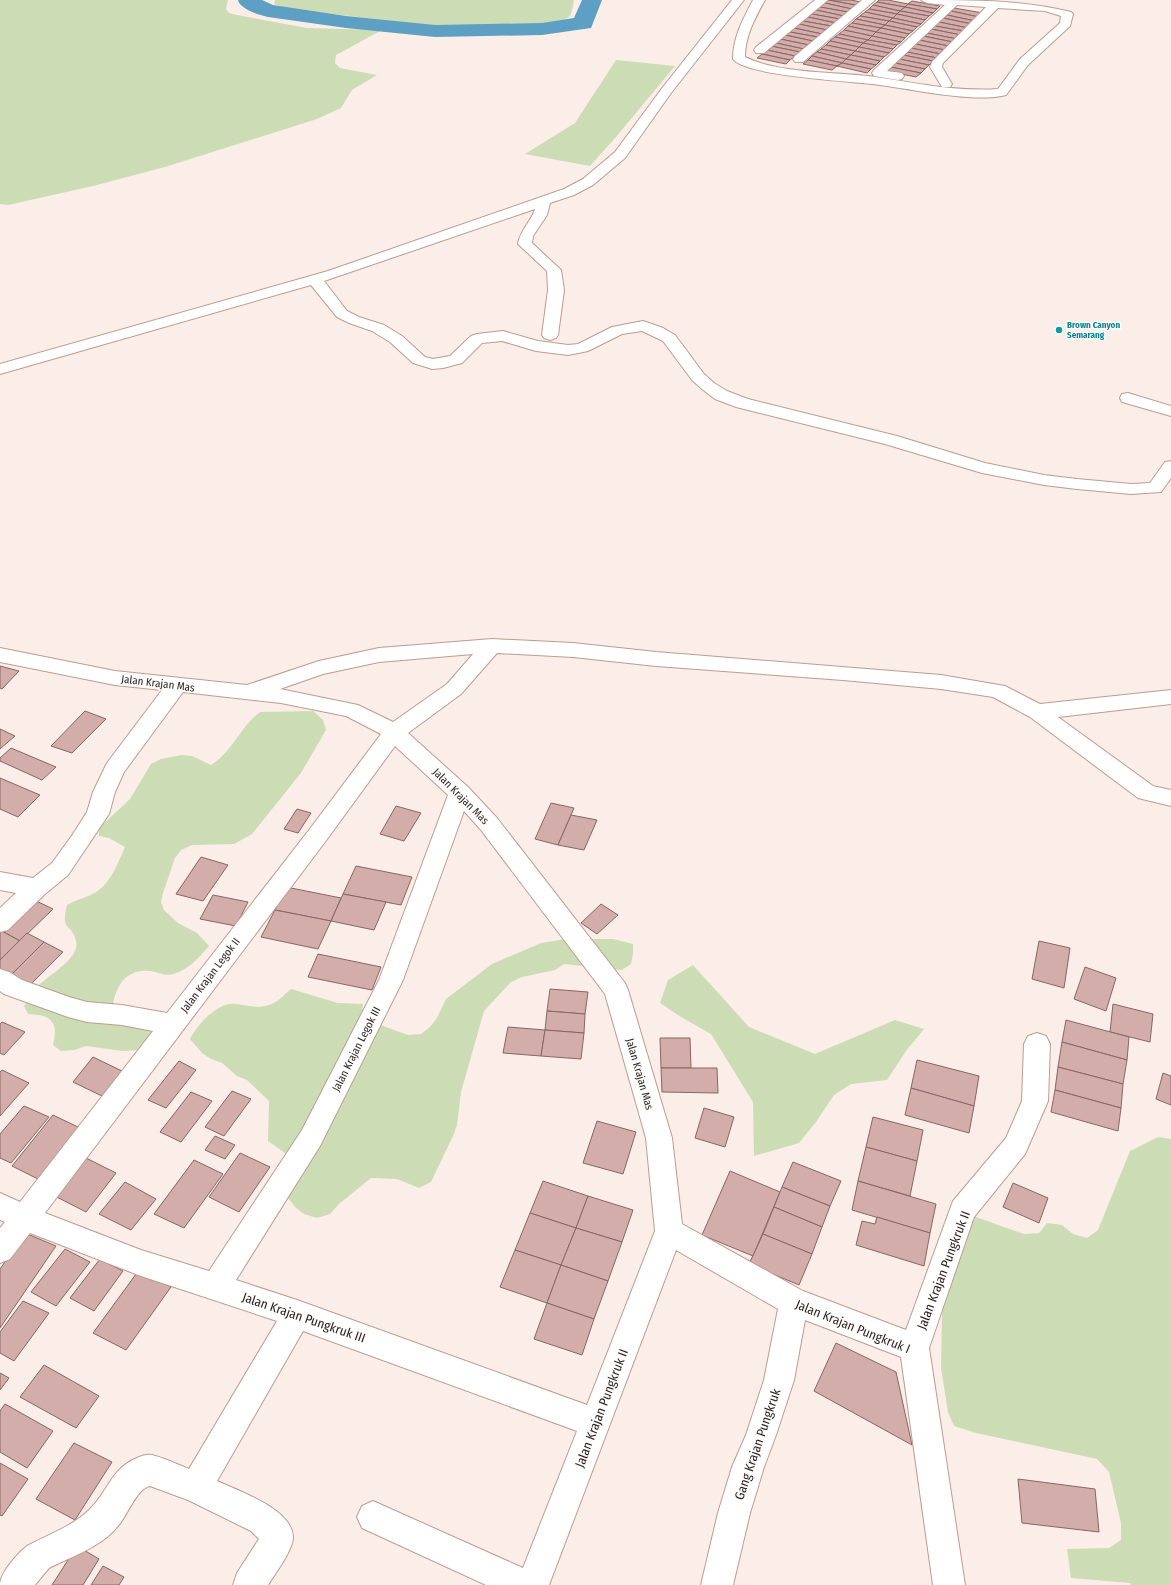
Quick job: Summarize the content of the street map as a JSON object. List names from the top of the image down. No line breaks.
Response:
{"streets":{"street":["Jalan Krajan Mas","Jalan Krajan Legok II","Jalan Krajan Legok III","Jalan Krajan Pungkruk II","Jalan Krajan Pungkruk III","Jalan Krajan Pungkruk I","Gang Krajan Pungkruk"]},"crossings":[["Jalan Krajan Mas","Jalan Krajan Legok II"],["Jalan Krajan Mas","Jalan Krajan Legok III"],["Jalan Krajan Mas","Jalan Krajan Pungkruk II"],["Jalan Krajan Mas","Jalan Krajan Pungkruk I"],["Jalan Krajan Legok II","Jalan Krajan Pungkruk III"],["Jalan Krajan Legok III","Jalan Krajan Pungkruk III"],["Jalan Krajan Pungkruk II","Jalan Krajan Pungkruk III"],["Jalan Krajan Pungkruk II","Jalan Krajan Pungkruk I"],["Jalan Krajan Pungkruk I","Gang Krajan Pungkruk"]],"places":["Brown Canyon Semarang"]}
